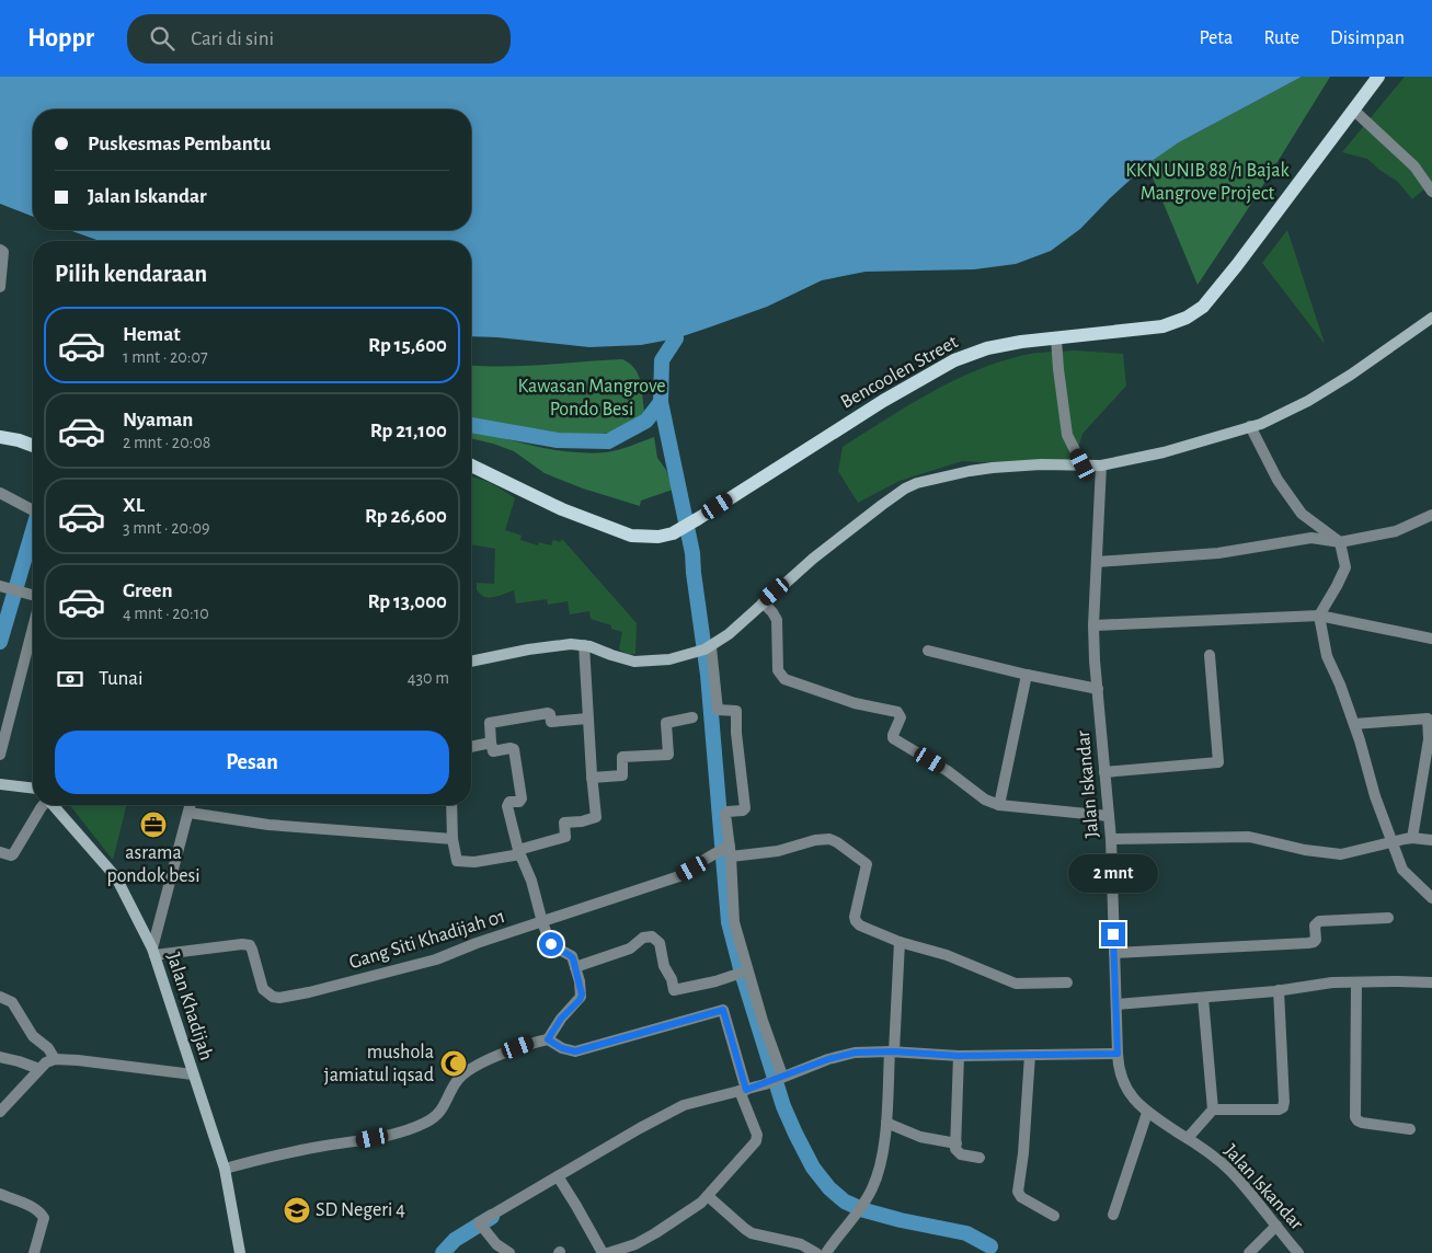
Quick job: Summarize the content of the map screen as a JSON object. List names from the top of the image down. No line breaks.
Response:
{"streets":{"main road":["Bencoolen Street"],"street":["Jalan Iskandar","Gang Siti Khadijah 01","Jalan Khadijah"]},"crossings":[["Gang Siti Khadijah 01","Jalan Khadijah"]],"parks":["KKN UNIB 88 /1 Bajak Mangrove Project","Kawasan Mangrove Pondo Besi"],"places":{"office":["asrama pondok besi"],"mosque":["mushola jamiatul iqsad"],"school or university":["SD Negeri 4"]},"page":{"header":"Hoppr","search":"Cari di sini","nav":["Peta","Rute","Disimpan"],"banner":["Puskesmas Pembantu","Jalan Iskandar"],"heading":"Pilih kendaraan","list":[{"name":"Hemat","note":"1 mnt · 20:07","value":"Rp 15,600"},{"name":"Nyaman","note":"2 mnt · 20:08","value":"Rp 21,100"},{"name":"XL","note":"3 mnt · 20:09","value":"Rp 26,600"},{"name":"Green","note":"4 mnt · 20:10","value":"Rp 13,000"}],"pay":["Tunai","430 m"],"buttons":"Pesan","bubble":"2 mnt"}}
